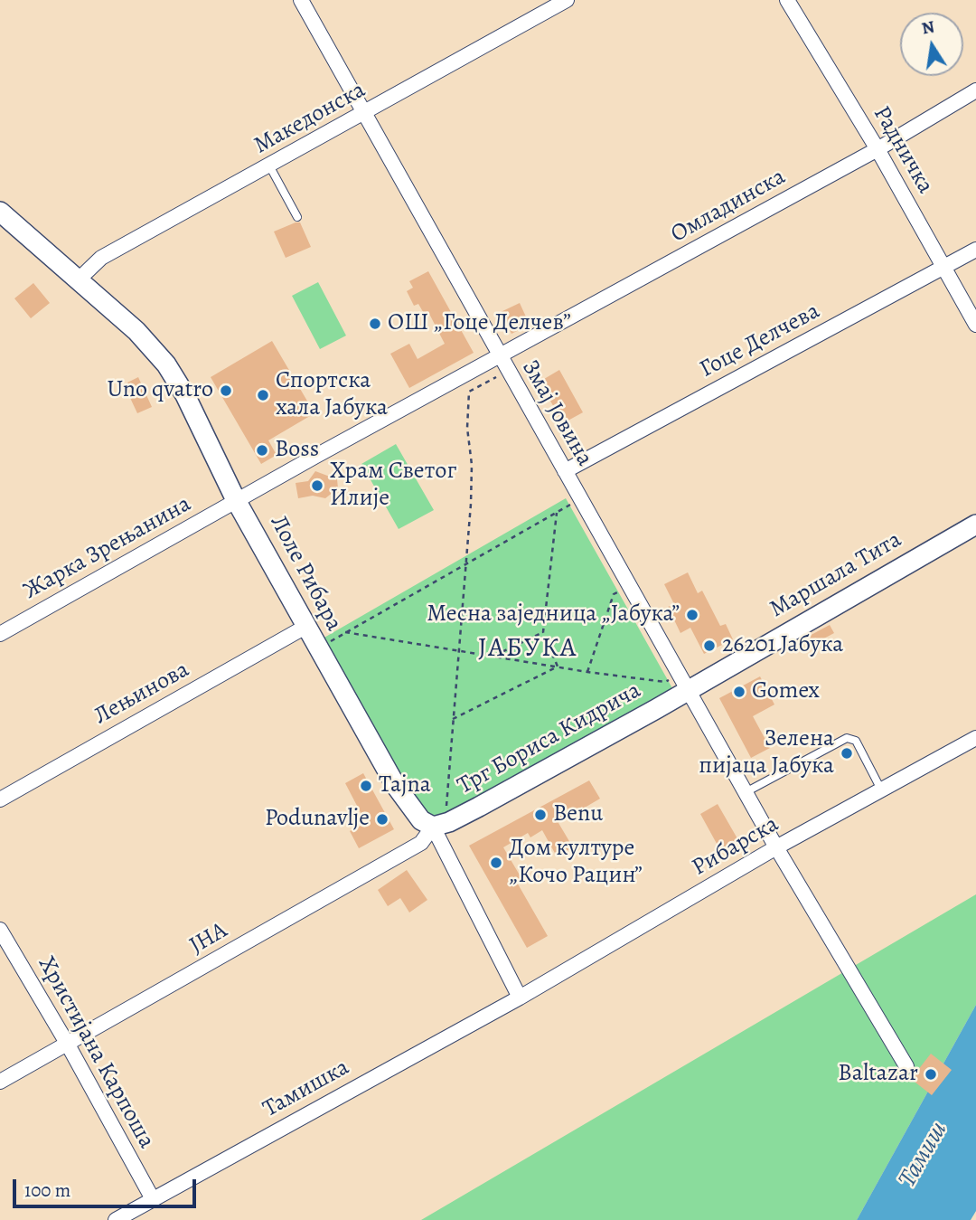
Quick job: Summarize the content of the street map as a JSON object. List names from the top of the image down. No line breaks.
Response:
{"streets":{"main road":["Лоле Рибара","Маршала Тита","Трг Бориса Кидрича"],"street":["Македонска","Радничка","Омладинска","Гоце Делчева","Змај Јовина","Жарка Зрењанина","Лењинова","Рибарска","ЈНА","Христијана Карпоша","Тамишка"]},"crossings":[["Македонска","Змај Јовина"],["Македонска","Лоле Рибара"],["Радничка","Омладинска"],["Радничка","Гоце Делчева"],["Омладинска","Змај Јовина"],["Гоце Делчева","Змај Јовина"],["Змај Јовина","Маршала Тита"],["Змај Јовина","Трг Бориса Кидрича"],["Змај Јовина","Рибарска"],["Жарка Зрењанина","Лоле Рибара"],["Лоле Рибара","Лењинова"],["Лоле Рибара","Трг Бориса Кидрича"],["Лоле Рибара","Рибарска"],["Лоле Рибара","ЈНА"],["Лоле Рибара","Тамишка"],["Маршала Тита","Трг Бориса Кидрича"],["Трг Бориса Кидрича","ЈНА"],["Рибарска","Тамишка"],["ЈНА","Христијана Карпоша"],["Христијана Карпоша","Тамишка"]],"districts":["ЈАБУКА"],"water":["Тамиш"],"places":["ОШ „Гоце Делчев”","Uno qvatro","Спортска хала Јабука","Boss","Храм Светог Илије","Месна заједница „Јабука”","26201 Јабука","Gomex","Зелена пијаца Јабука","Tajna","Benu","Podunavlje","Дом културе „Кочо Рацин”","Baltazar"],"scale_bar":"100 m","north":"top"}
